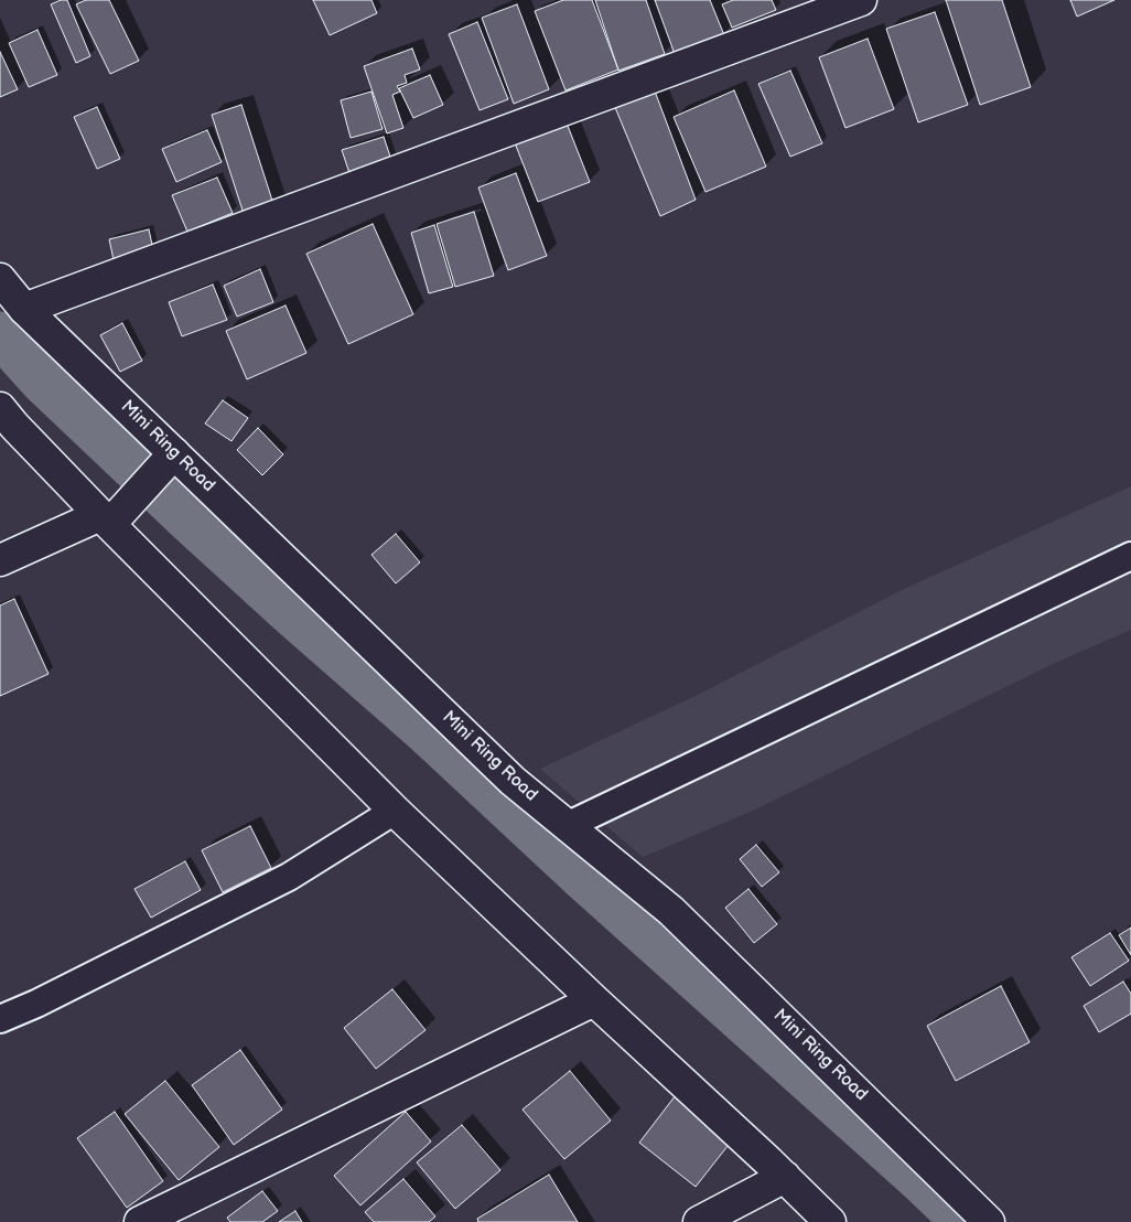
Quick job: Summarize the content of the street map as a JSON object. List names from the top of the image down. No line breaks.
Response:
{"streets":{"street":["Mini Ring Road"]}}
